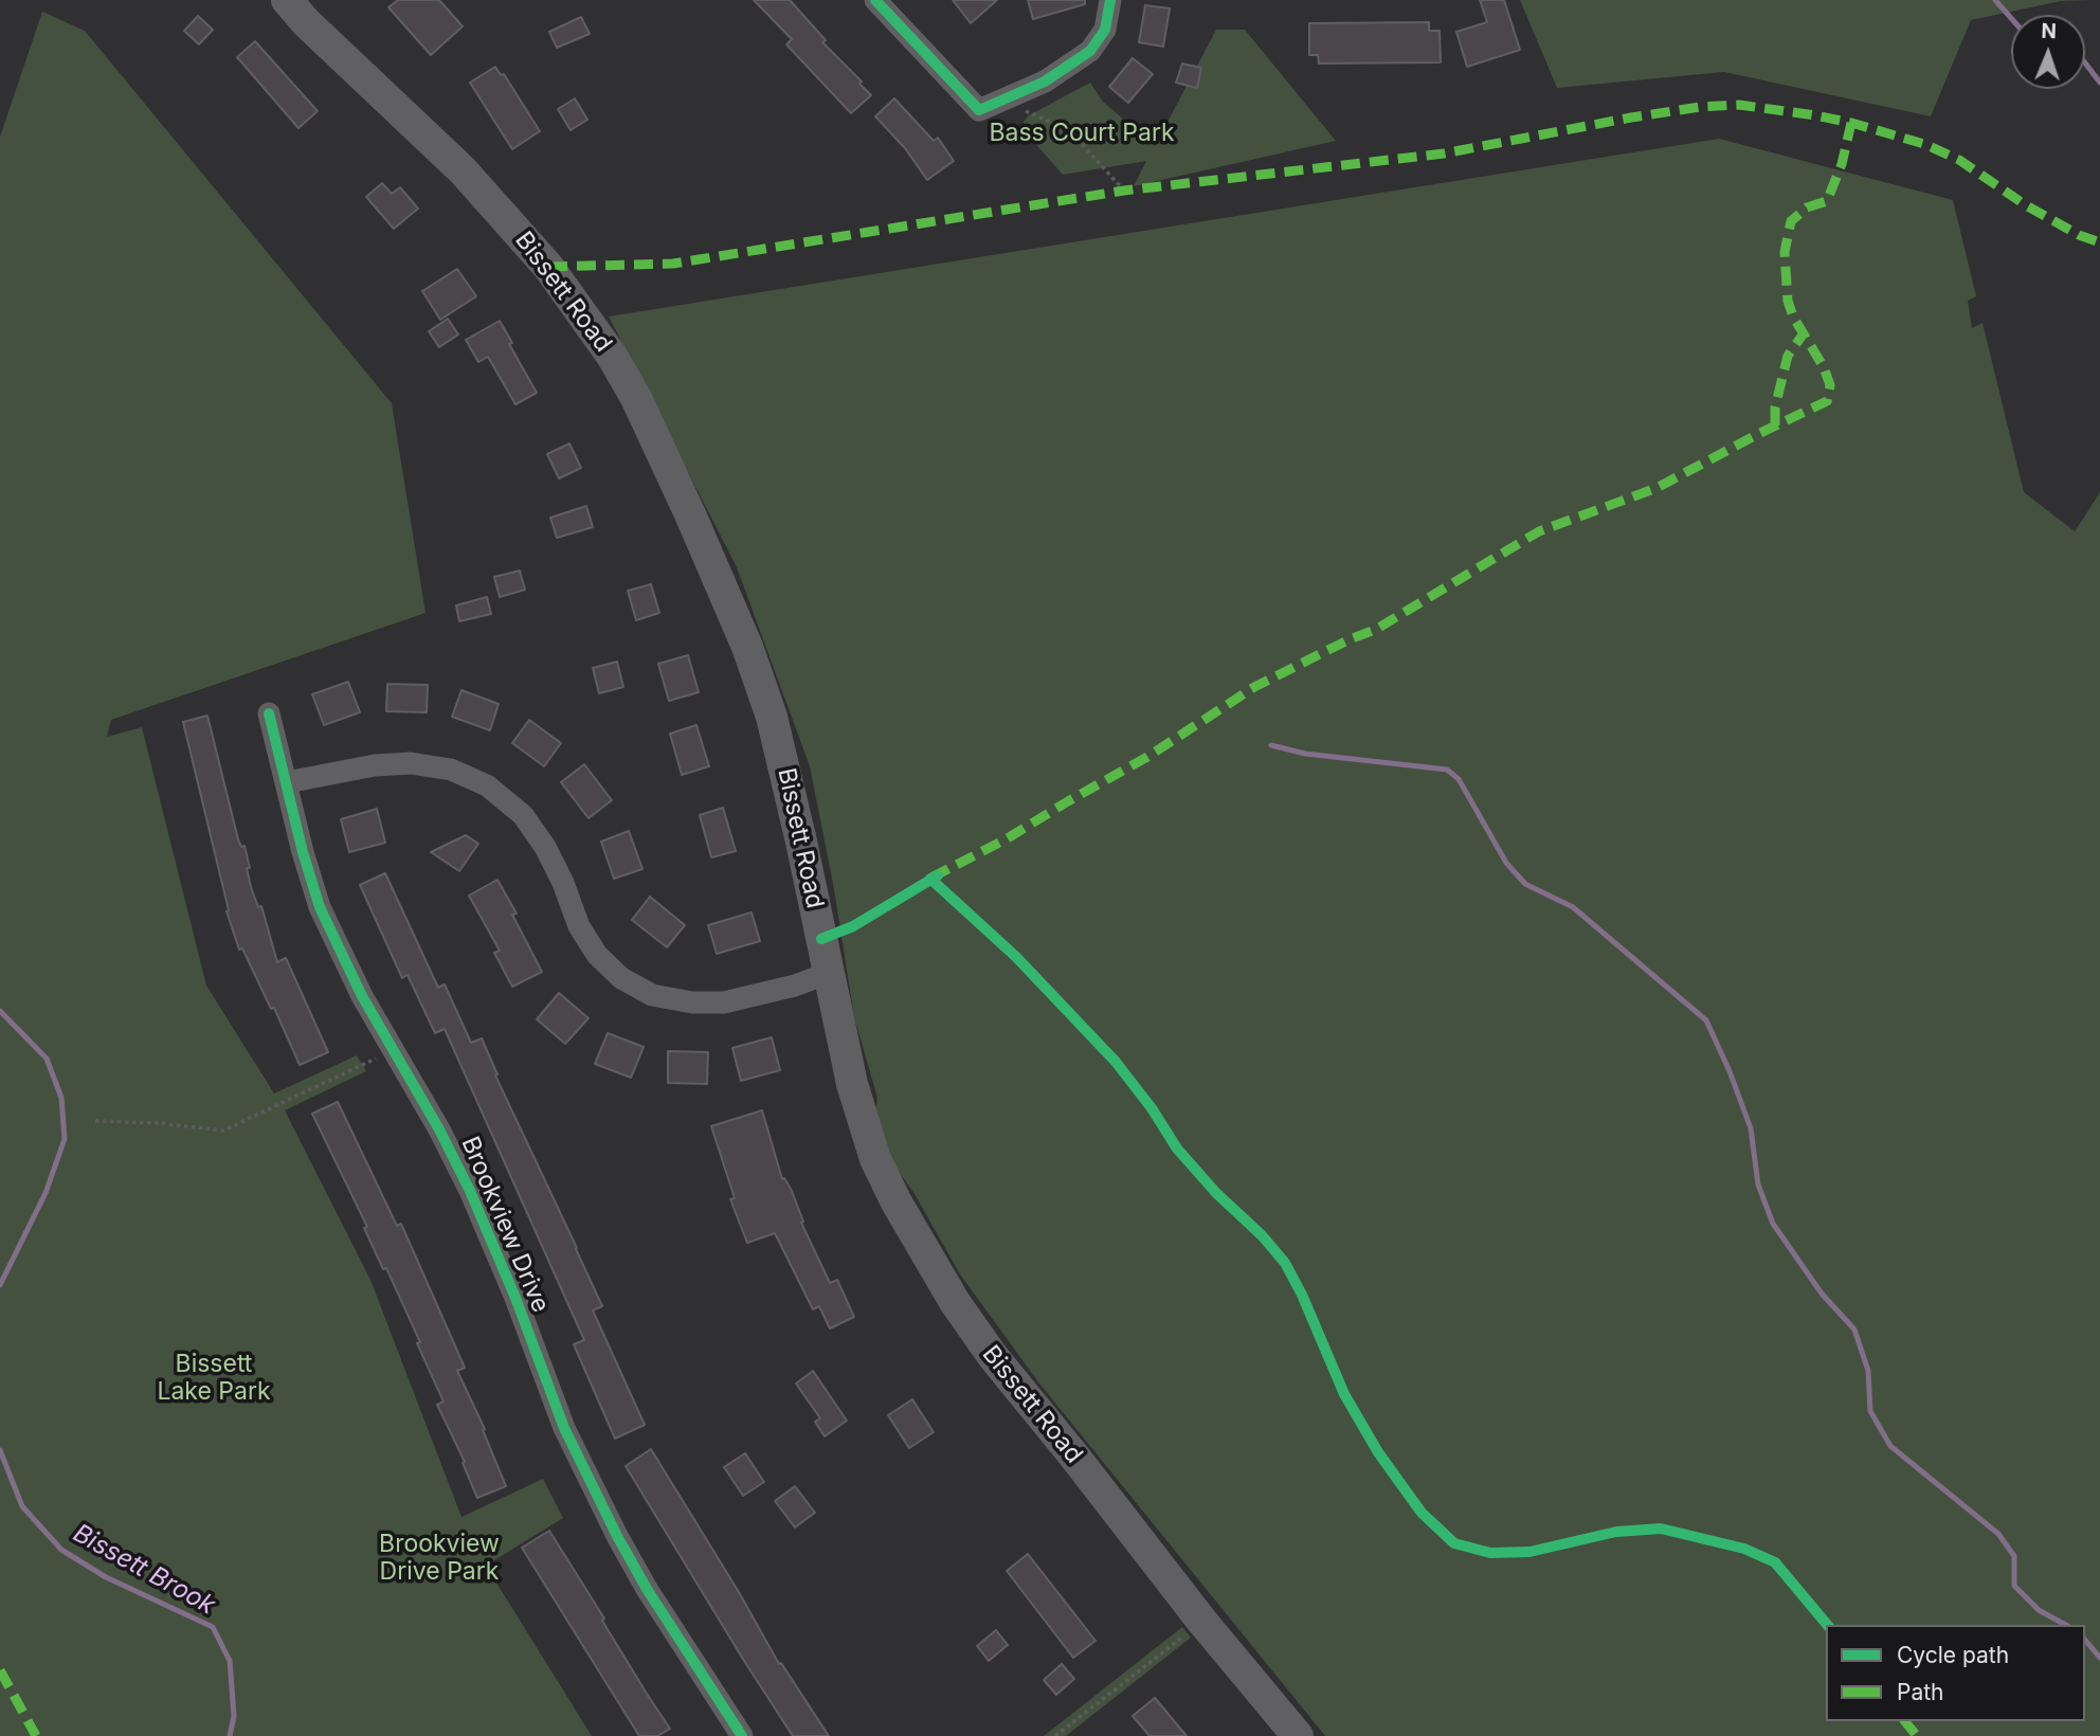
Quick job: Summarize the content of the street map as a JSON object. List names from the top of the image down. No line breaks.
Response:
{"streets":{"main road":["Bissett Road"],"street":["Brookview Drive"]},"water":["Bissett Brook"],"parks":["Bass Court Park","Bissett Lake Park","Brookview Drive Park"],"legend":["Cycle path","Path"],"north":"top"}
